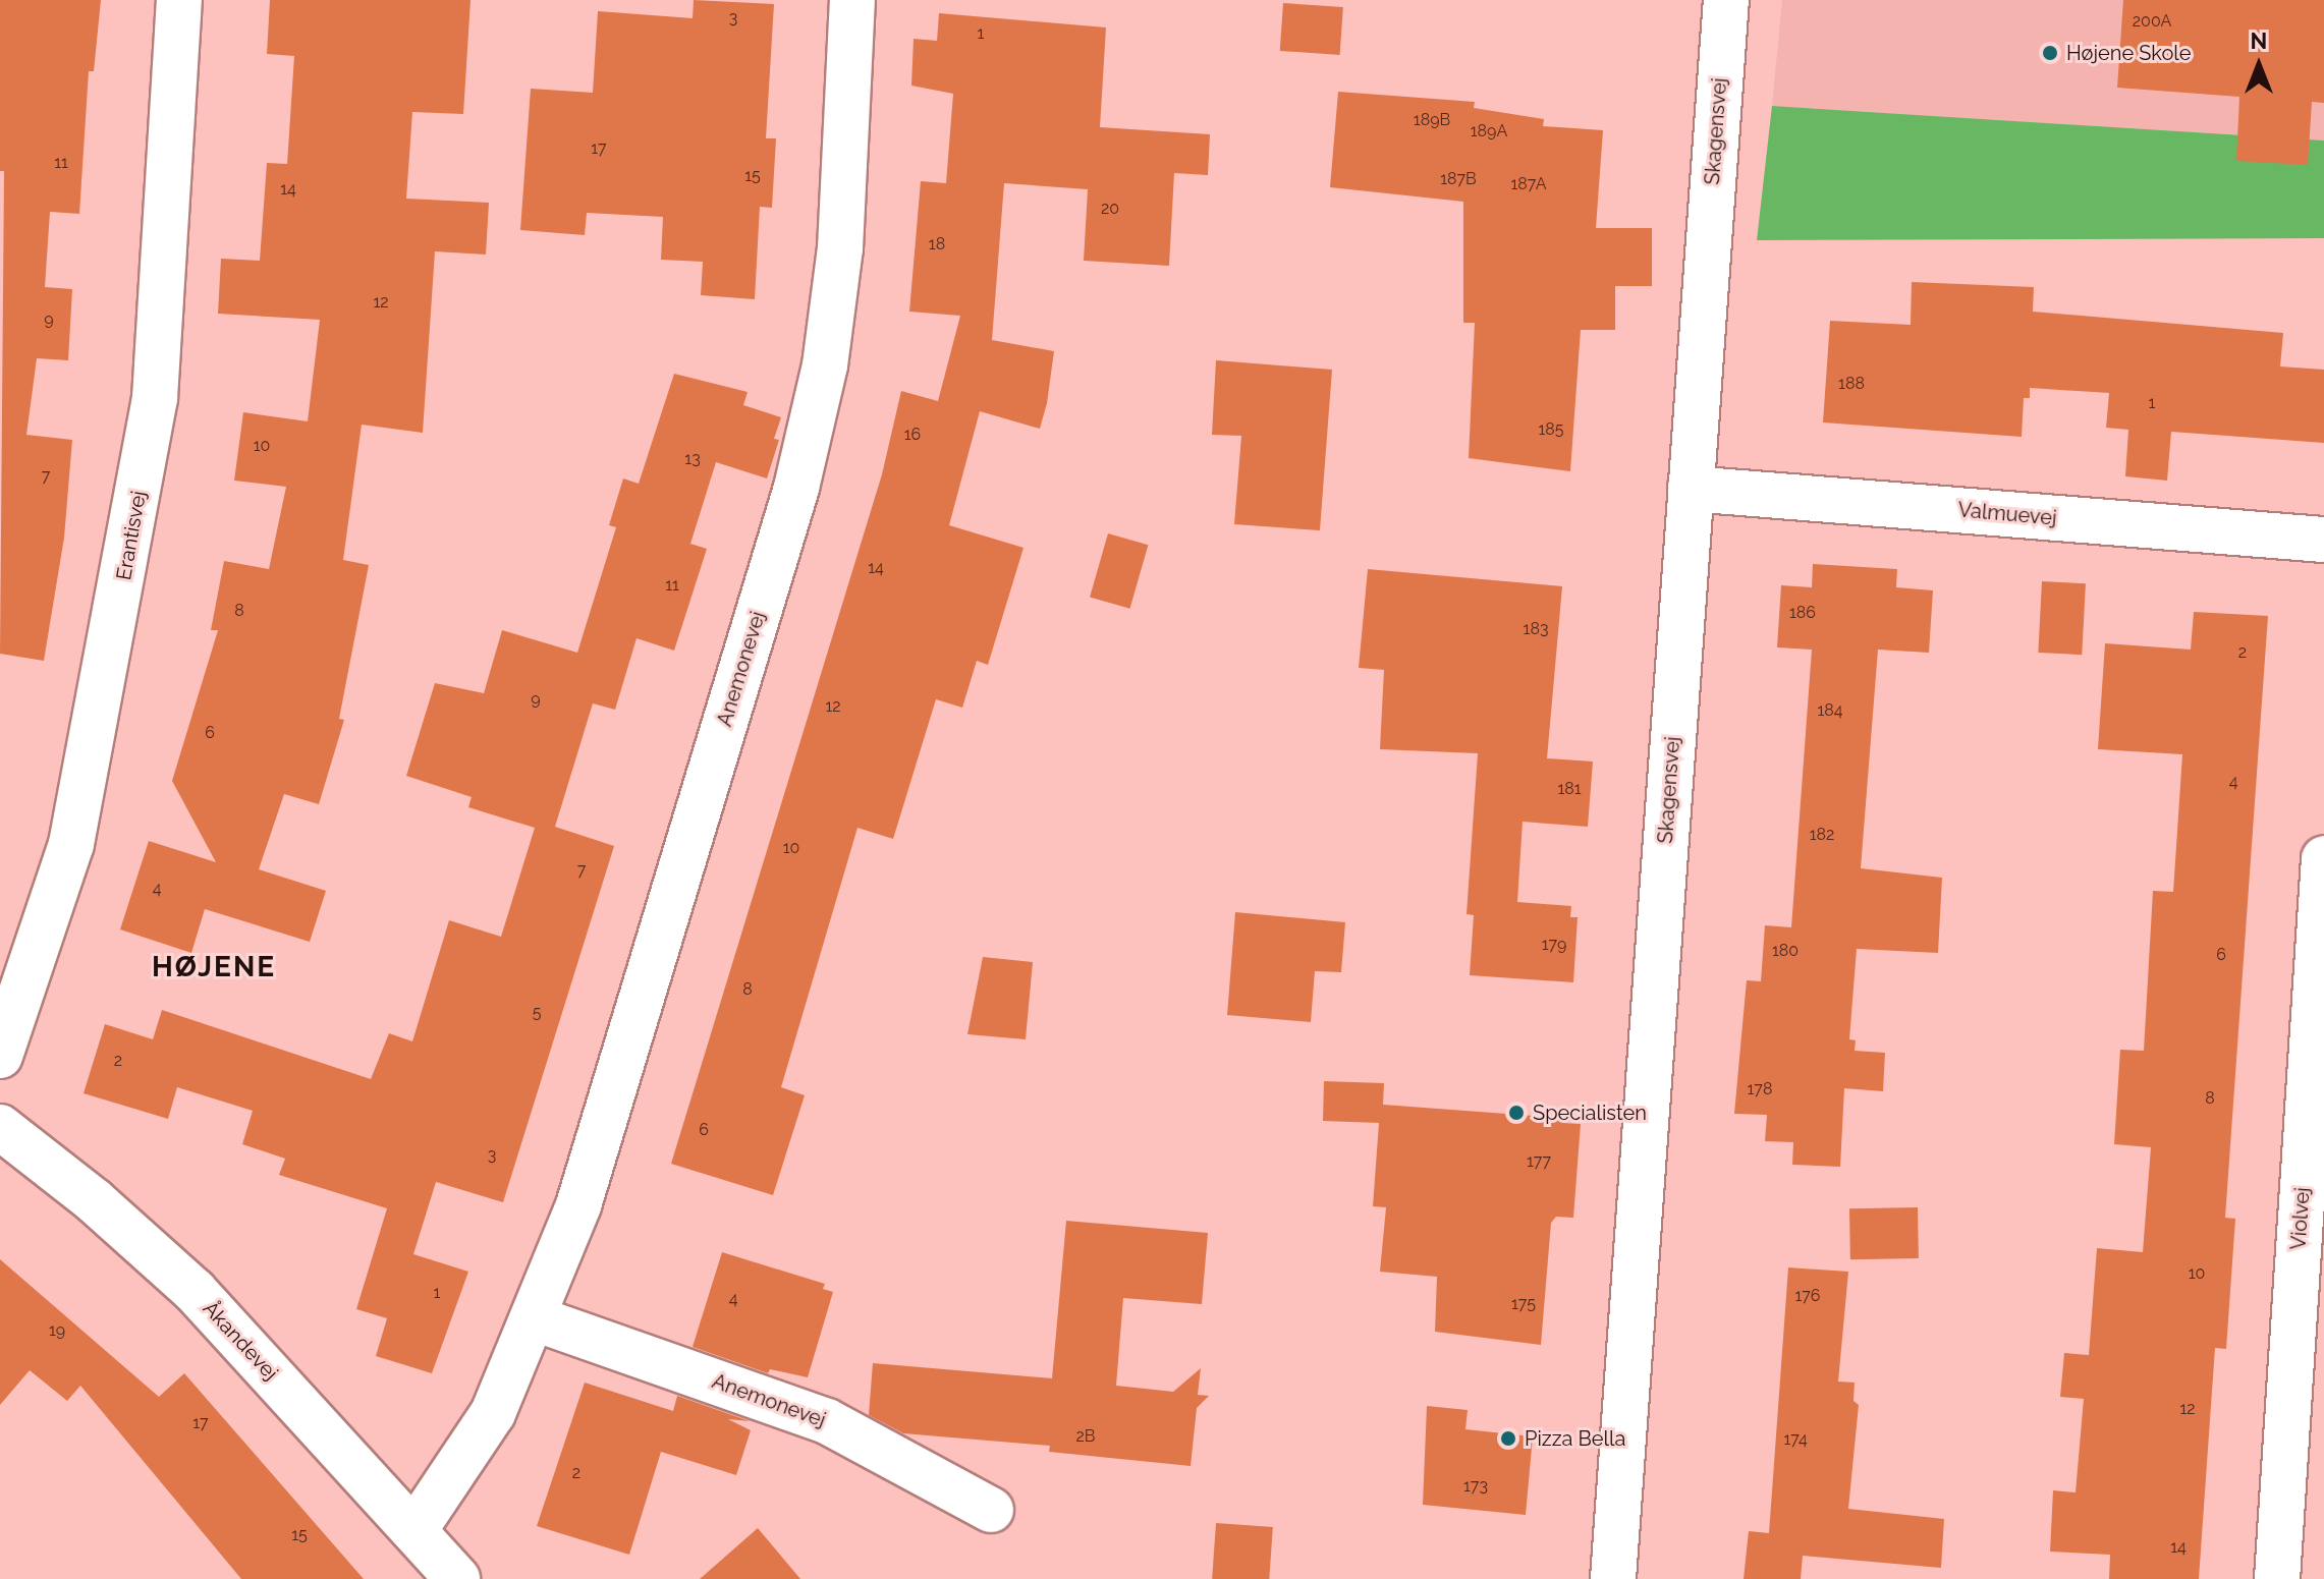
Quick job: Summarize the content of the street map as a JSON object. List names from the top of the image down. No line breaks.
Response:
{"streets":{"street":["Skagensvej","Valmuevej","Erantisvej","Anemonevej","Violvej","Åkandevej"]},"crossings":[["Skagensvej","Valmuevej"],["Anemonevej","Åkandevej"]],"districts":["HØJENE"],"places":["Højene Skole","Specialisten","Pizza Bella"],"house_numbers":["3","200A","1","189B","189A","17","11","15","187B","187A","14","20","18","12","9","188","1","185","16","10","13","7","14","11","8","186","183","2","9","12","184","6","4","181","182","10","7","4","179","180","6","8","5","2","178","8","6","3","177","10","1","176","4","175","19","12","17","2B","174","2","173","15","14"],"north":"top"}
